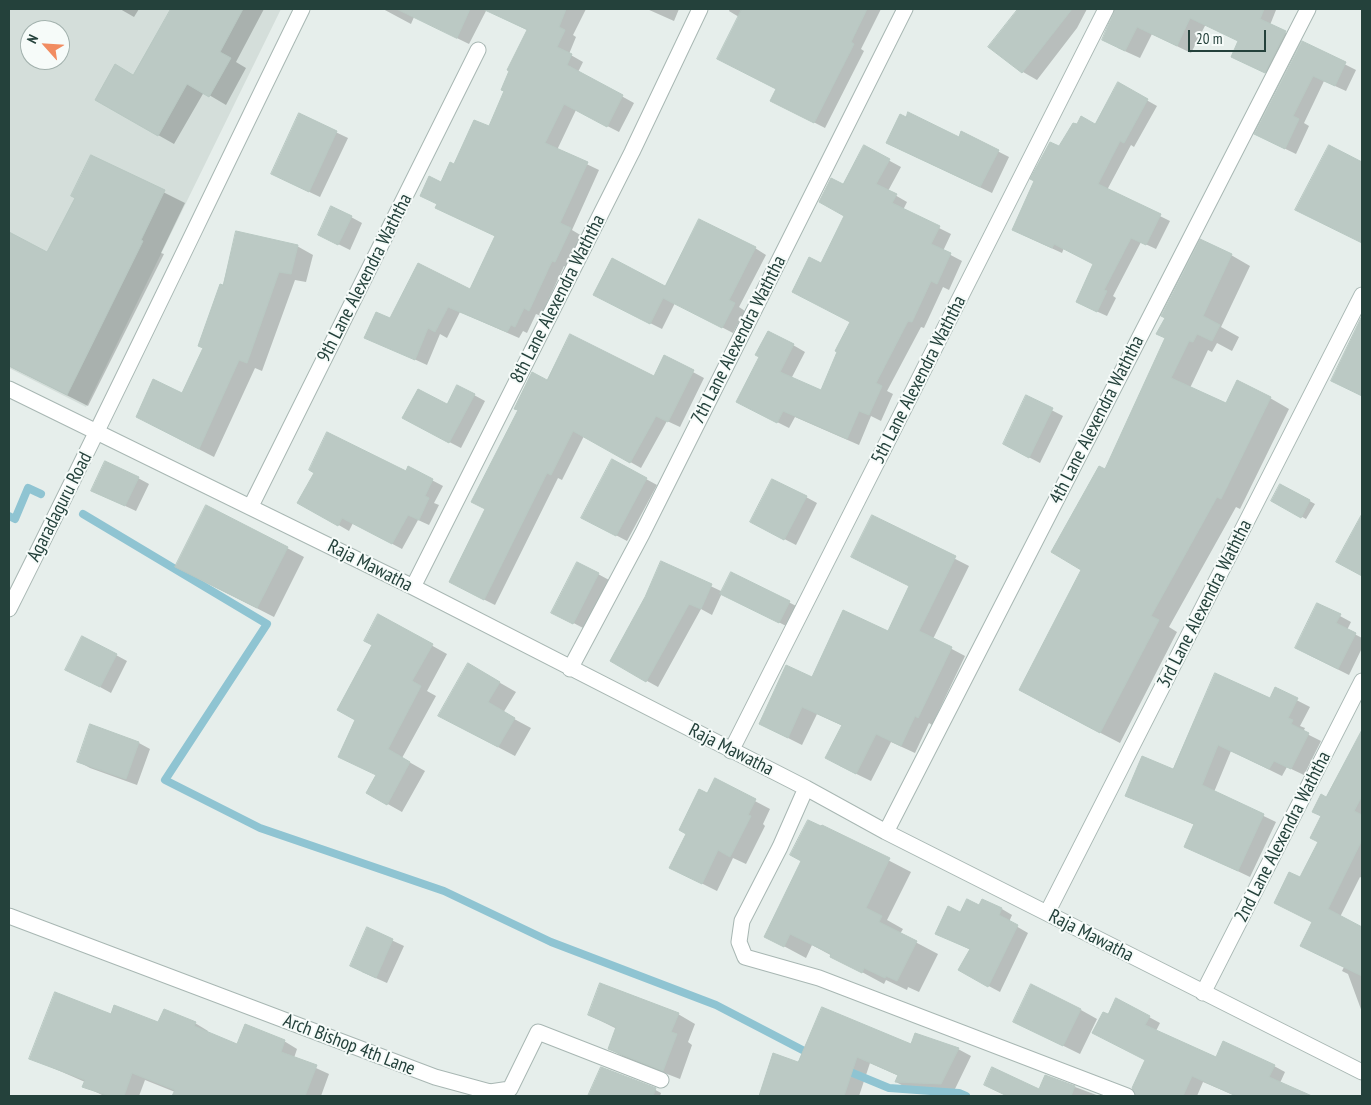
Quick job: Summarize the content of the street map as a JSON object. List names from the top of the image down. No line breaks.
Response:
{"streets":{"street":["9th Lane Alexendra Waththa","8th Lane Alexendra Waththa","7th Lane Alexendra Waththa","5th Lane Alexendra Waththa","4th Lane Alexendra Waththa","Agaradaguru Road","Raja Mawatha","3rd Lane Alexendra Waththa","2nd Lane Alexendra Waththa","Arch Bishop 4th Lane"]},"crossings":[["9th Lane Alexendra Waththa","Raja Mawatha"],["8th Lane Alexendra Waththa","Raja Mawatha"],["7th Lane Alexendra Waththa","Raja Mawatha"],["5th Lane Alexendra Waththa","Raja Mawatha"],["4th Lane Alexendra Waththa","Raja Mawatha"],["Agaradaguru Road","Raja Mawatha"],["Raja Mawatha","3rd Lane Alexendra Waththa"],["Raja Mawatha","2nd Lane Alexendra Waththa"]],"scale_bar":"20 m","north":"top left"}
